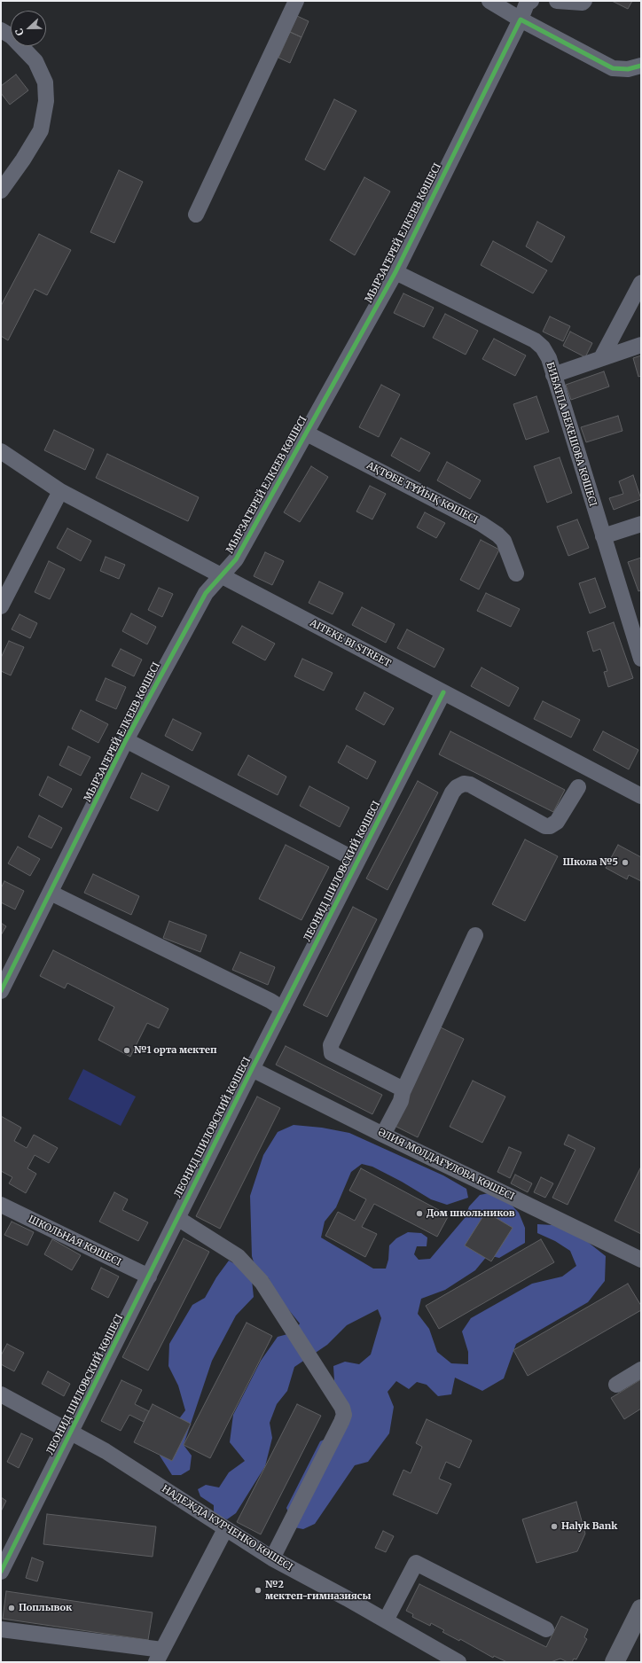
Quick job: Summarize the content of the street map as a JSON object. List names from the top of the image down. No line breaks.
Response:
{"streets":{"street":["МЫРЗАГЕРЕЙ ЕЛКЕЕВ КӨШЕСІ","БИБАТПА БЕКЕШОВА КӨШЕСІ","АҚТӨБЕ ТҰЙЫҚ КӨШЕСІ","AITEKE BI STREET","ЛЕОНИД ШИЛОВСКИЙ КӨШЕСІ","ӘЛИЯ МОЛДАҒҰЛОВА КӨШЕСІ","ШКОЛЬНАЯ КӨШЕСІ","НАДЕЖДА КУРЧЕНКО КӨШЕСІ"]},"crossings":[["МЫРЗАГЕРЕЙ ЕЛКЕЕВ КӨШЕСІ","БИБАТПА БЕКЕШОВА КӨШЕСІ"],["МЫРЗАГЕРЕЙ ЕЛКЕЕВ КӨШЕСІ","АҚТӨБЕ ТҰЙЫҚ КӨШЕСІ"],["МЫРЗАГЕРЕЙ ЕЛКЕЕВ КӨШЕСІ","AITEKE BI STREET"],["AITEKE BI STREET","ЛЕОНИД ШИЛОВСКИЙ КӨШЕСІ"],["ЛЕОНИД ШИЛОВСКИЙ КӨШЕСІ","ӘЛИЯ МОЛДАҒҰЛОВА КӨШЕСІ"],["ЛЕОНИД ШИЛОВСКИЙ КӨШЕСІ","ШКОЛЬНАЯ КӨШЕСІ"],["ЛЕОНИД ШИЛОВСКИЙ КӨШЕСІ","НАДЕЖДА КУРЧЕНКО КӨШЕСІ"]],"places":["Школа №5","№1 орта мектеп","Дом школьников","Halyk Bank","№2 мектеп-гимназиясы","Поплывок"],"north":"left"}
